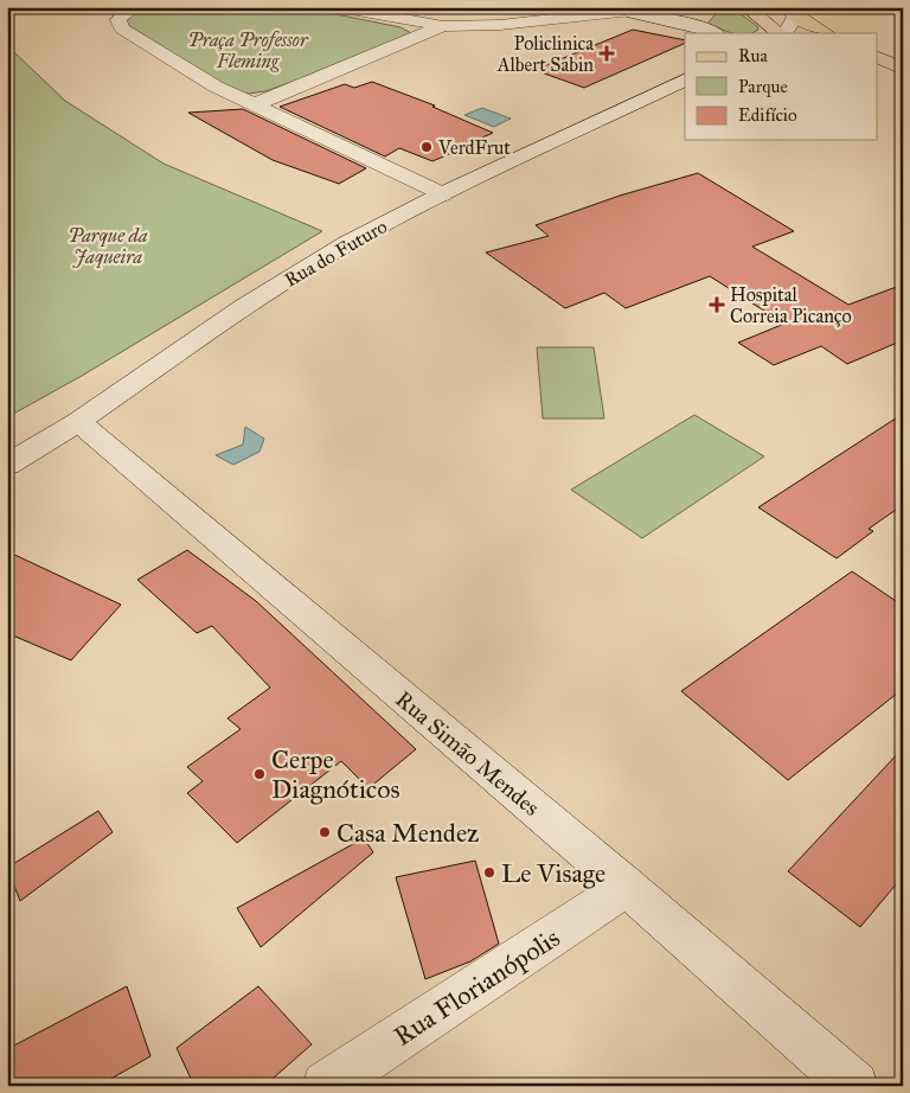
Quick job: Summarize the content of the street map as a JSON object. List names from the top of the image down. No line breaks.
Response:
{"streets":{"street":["Rua do Futuro","Rua Simão Mendes","Rua Florianópolis"]},"crossings":[["Rua do Futuro","Rua Simão Mendes"],["Rua Simão Mendes","Rua Florianópolis"]],"parks":["Praça Professor Fleming","Parque da Jaqueira"],"places":{"health":["Policlinica Albert Sabin","Hospital Correia Picanço"],"other":["VerdFrut","Cerpe Diagnóticos","Casa Mendez","Le Visage"]},"legend":["Rua","Parque","Edifício"]}
